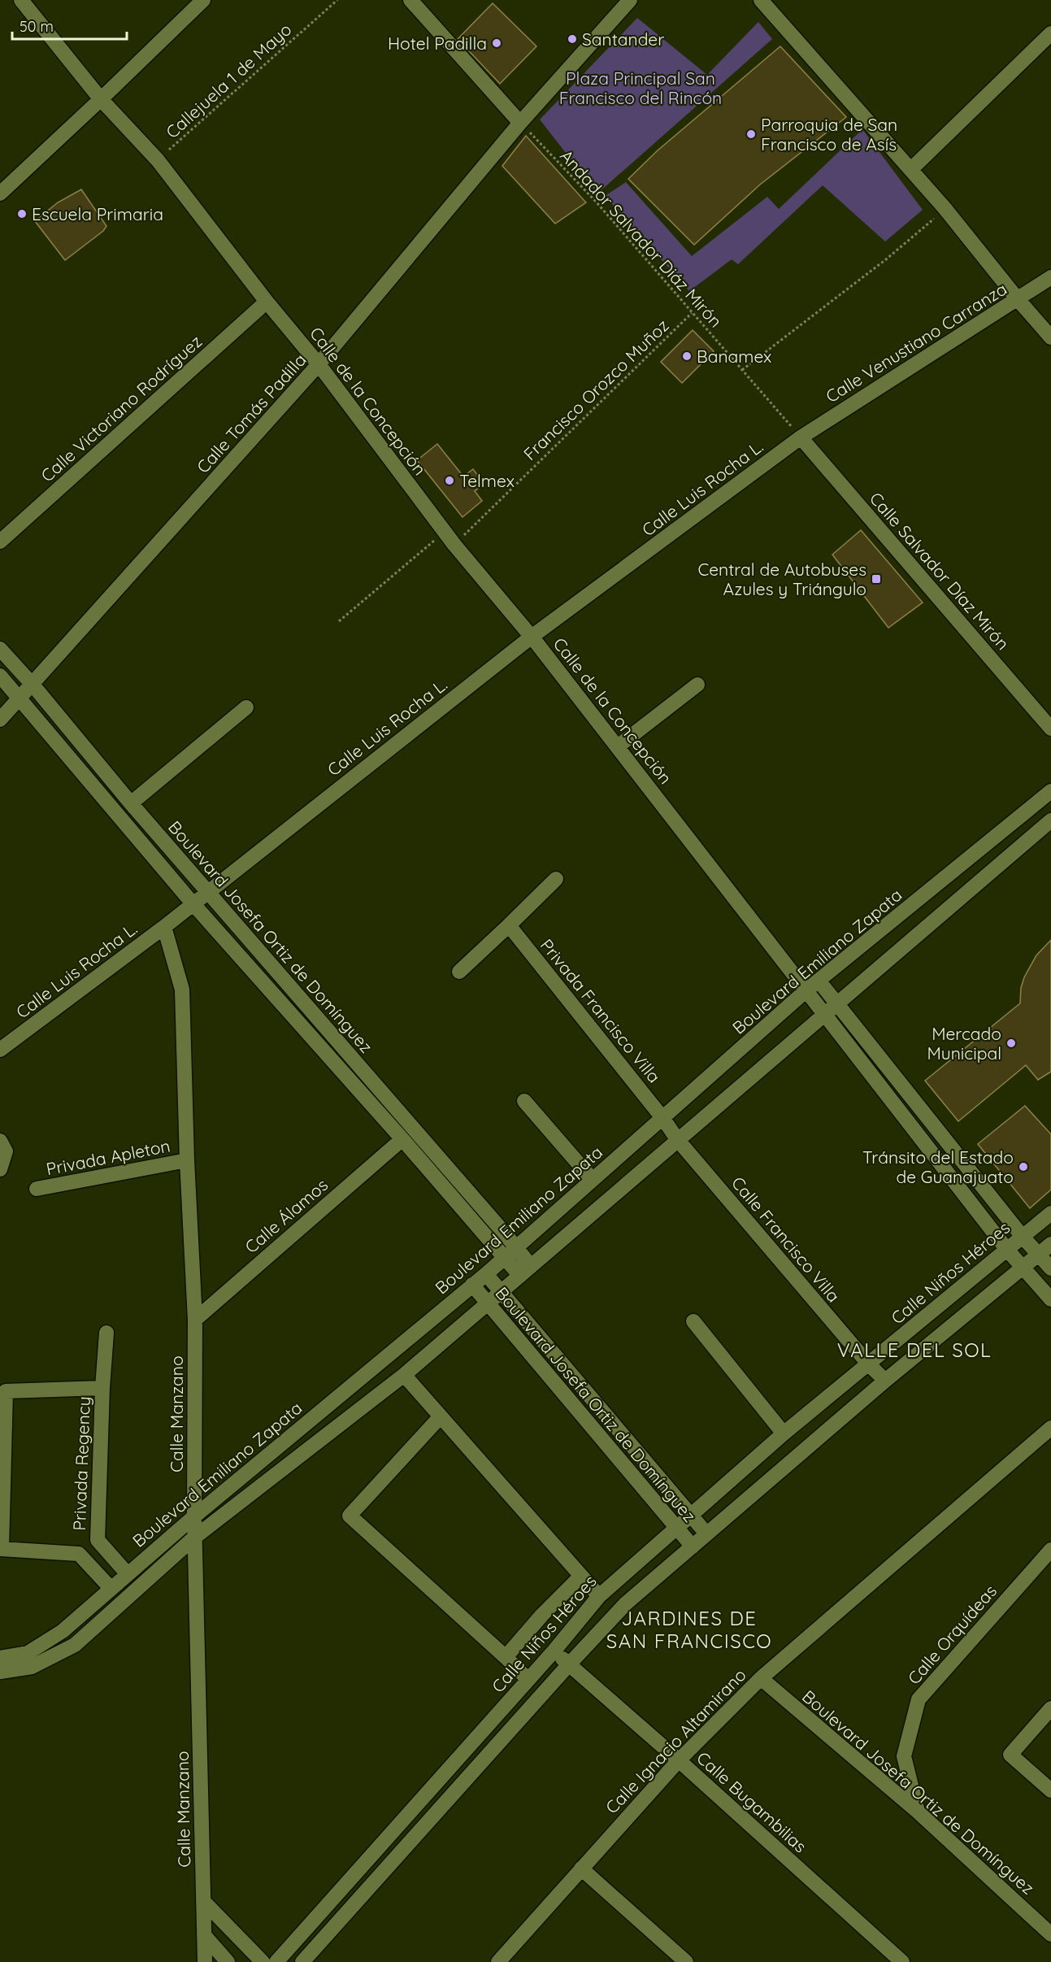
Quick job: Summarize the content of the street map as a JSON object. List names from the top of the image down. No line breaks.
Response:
{"streets":{"street":["Calle Venustiano Carranza","Calle de la Concepción","Calle Victoriano Rodríguez","Calle Tomás Padilla","Calle Luis Rocha L.","Calle Salvador Díaz Mirón","Boulevard Josefa Ortiz de Domínguez","Boulevard Emiliano Zapata","Privada Francisco Villa","Privada Apleton","Calle Álamos","Calle Francisco Villa","Calle Niños Héroes","Calle Manzano","Privada Regency","Calle Orquídeas","Calle Ignacio Altamirano","Calle Bugambilias"],"path":["Callejuela 1 de Mayo","Andador Salvador Diáz Mirón","Francisco Orozco Muñoz"]},"crossings":[["Callejuela 1 de Mayo","Calle de la Concepción"],["Andador Salvador Diáz Mirón","Calle Venustiano Carranza"],["Andador Salvador Diáz Mirón","Francisco Orozco Muñoz"],["Andador Salvador Diáz Mirón","Calle Tomás Padilla"],["Andador Salvador Diáz Mirón","Calle Luis Rocha L."],["Andador Salvador Diáz Mirón","Calle Salvador Díaz Mirón"],["Calle Venustiano Carranza","Calle Luis Rocha L."],["Calle Venustiano Carranza","Calle Salvador Díaz Mirón"],["Francisco Orozco Muñoz","Calle de la Concepción"],["Calle de la Concepción","Calle Victoriano Rodríguez"],["Calle de la Concepción","Calle Tomás Padilla"],["Calle de la Concepción","Calle Luis Rocha L."],["Calle de la Concepción","Boulevard Emiliano Zapata"],["Calle de la Concepción","Calle Niños Héroes"],["Calle Tomás Padilla","Boulevard Josefa Ortiz de Domínguez"],["Calle Luis Rocha L.","Calle Salvador Díaz Mirón"],["Calle Luis Rocha L.","Boulevard Josefa Ortiz de Domínguez"],["Calle Luis Rocha L.","Calle Manzano"],["Boulevard Josefa Ortiz de Domínguez","Boulevard Emiliano Zapata"],["Boulevard Josefa Ortiz de Domínguez","Calle Álamos"],["Boulevard Josefa Ortiz de Domínguez","Calle Niños Héroes"],["Boulevard Josefa Ortiz de Domínguez","Calle Orquídeas"],["Boulevard Josefa Ortiz de Domínguez","Calle Ignacio Altamirano"],["Boulevard Emiliano Zapata","Privada Francisco Villa"],["Boulevard Emiliano Zapata","Calle Francisco Villa"],["Boulevard Emiliano Zapata","Calle Manzano"],["Boulevard Emiliano Zapata","Privada Regency"],["Privada Francisco Villa","Calle Francisco Villa"],["Privada Apleton","Calle Manzano"],["Calle Álamos","Calle Manzano"],["Calle Francisco Villa","Calle Niños Héroes"],["Calle Niños Héroes","Calle Bugambilias"],["Calle Ignacio Altamirano","Calle Bugambilias"]],"districts":["VALLE DEL SOL","JARDINES DE SAN FRANCISCO"],"parks":["Plaza Principal San Francisco del Rincón"],"places":{"other":["Santander","Hotel Padilla","Parroquia de San Francisco de Asís","Escuela Primaria","Banamex","Telmex","Mercado Municipal","Tránsito del Estado de Guanajuato"],"transit":["Central de Autobuses Azules y Triángulo"]},"scale_bar":"50 m"}
